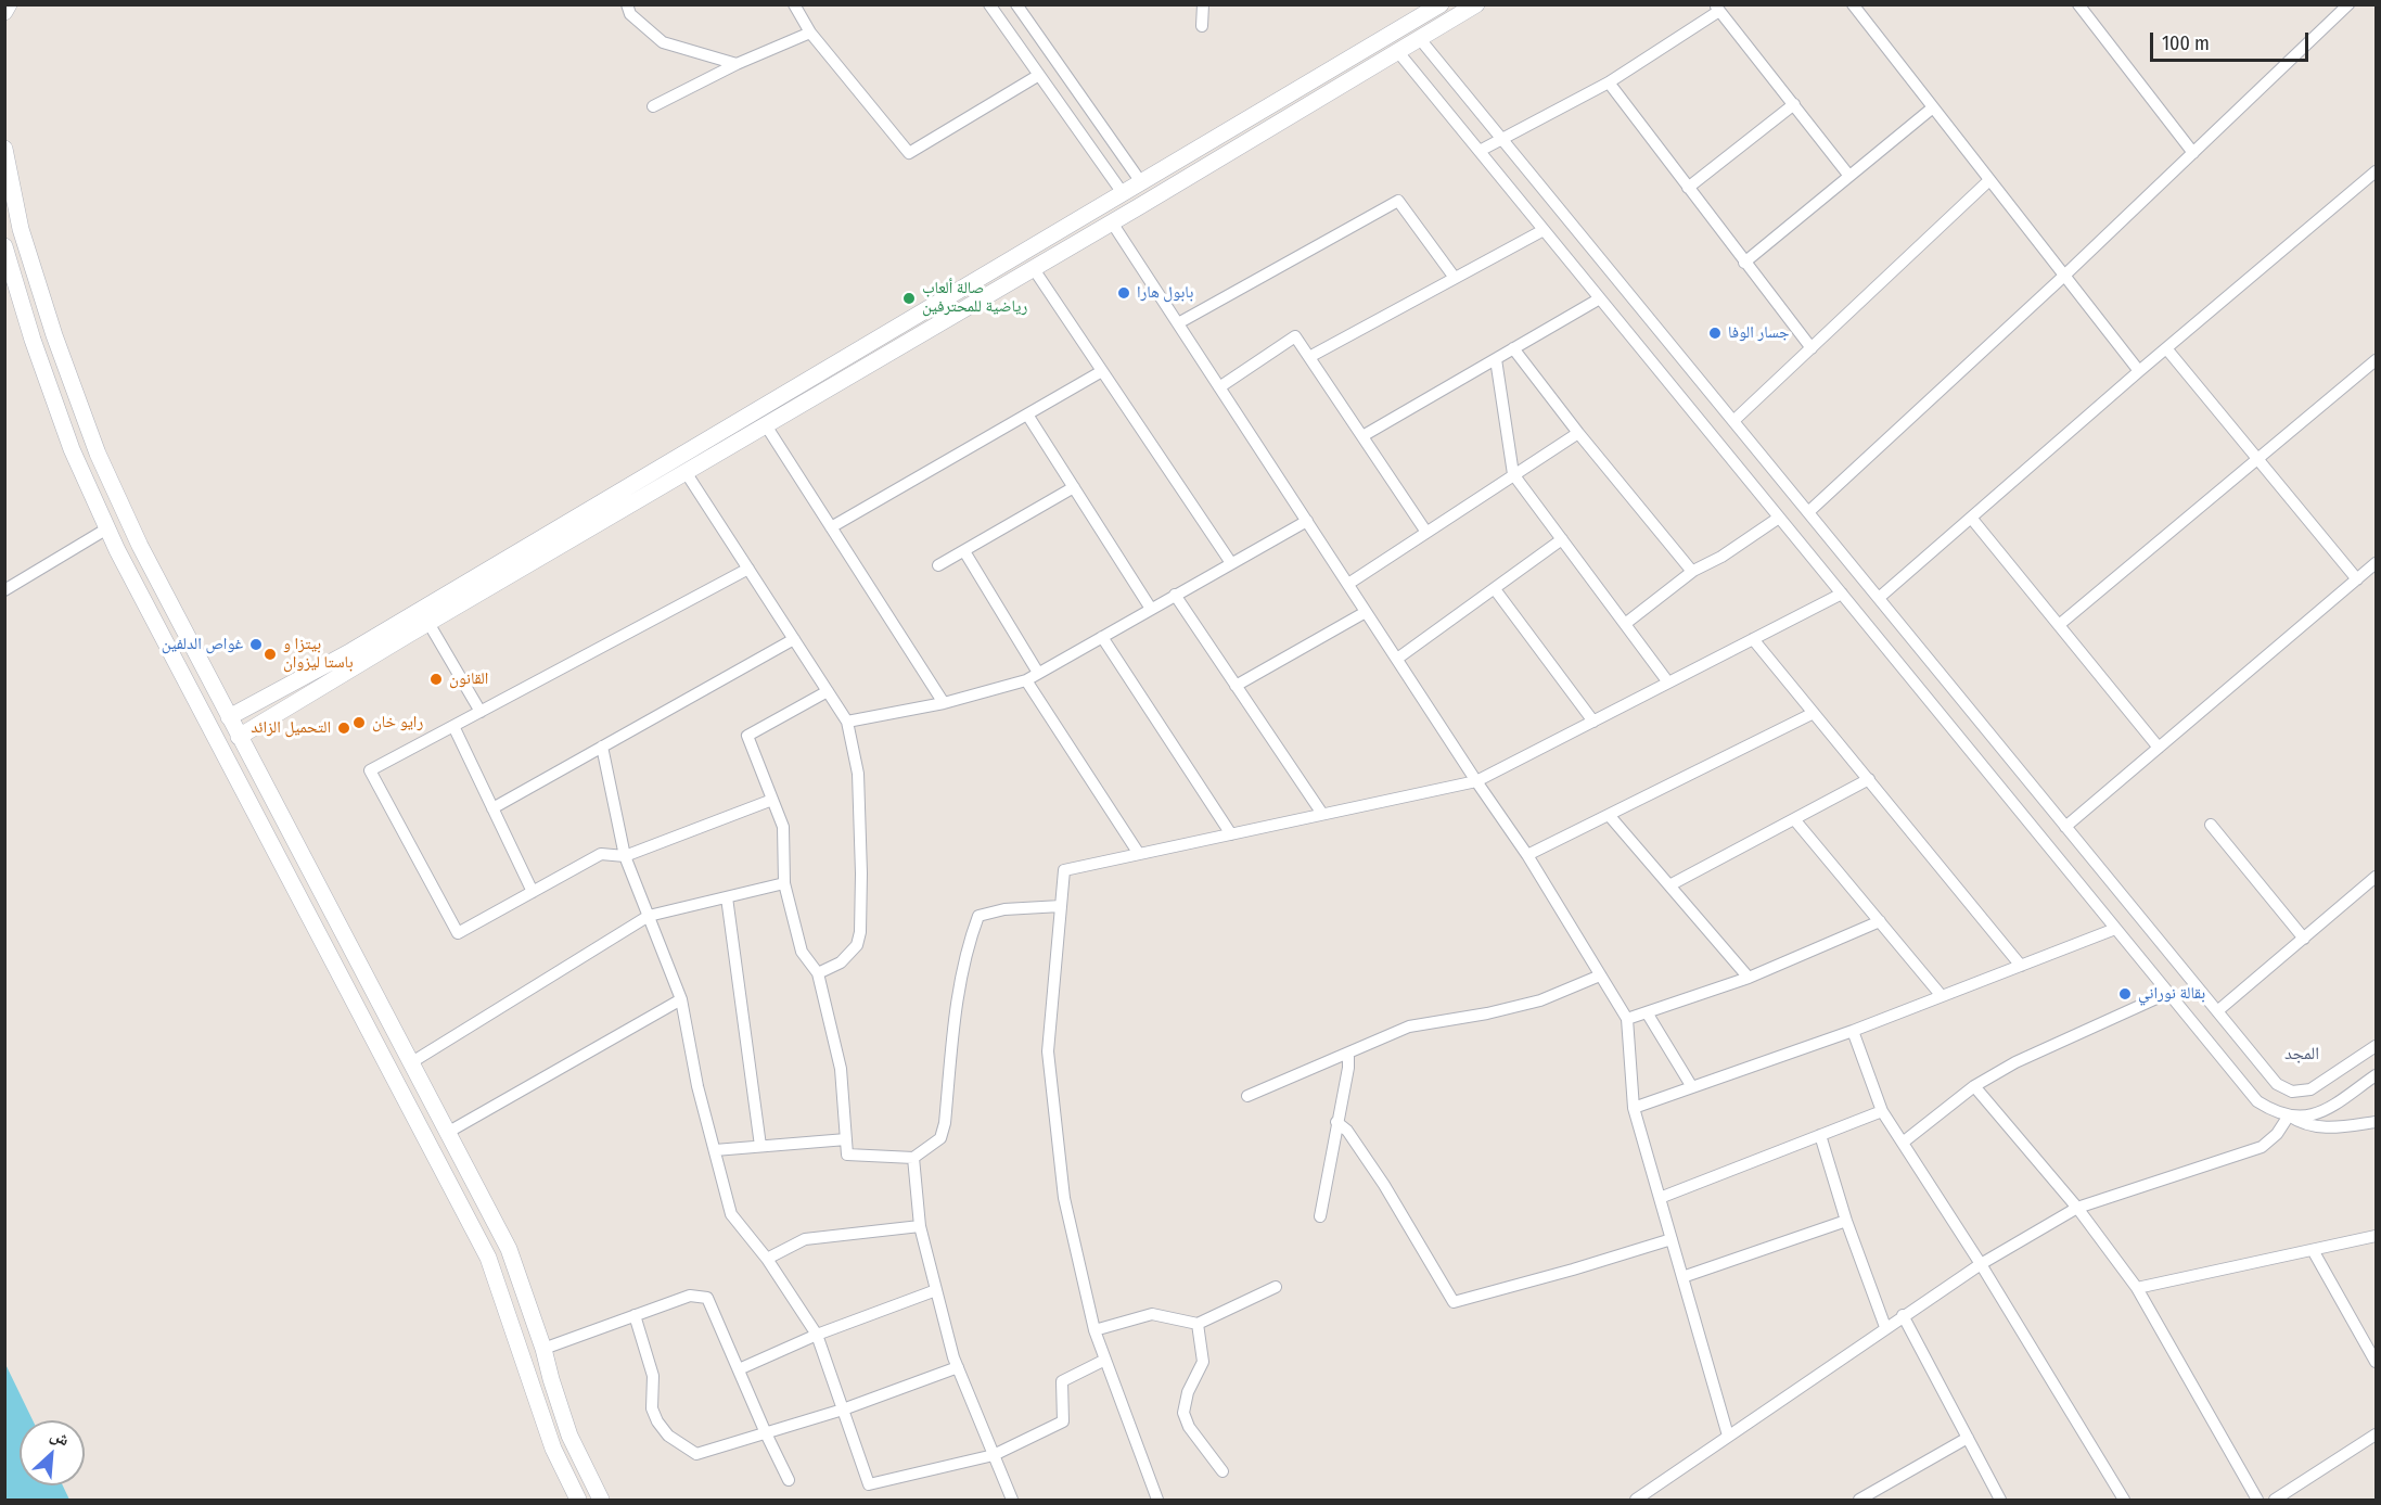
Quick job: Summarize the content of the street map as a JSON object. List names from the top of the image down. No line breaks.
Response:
{"districts":["المجد"],"places":["بابول هارا","صالة ألعاب رياضية للمحترفين","جسار الوفا","غواص الدلفين","بيتزا و باستا ليزوان","القانون","رايو خان","التحميل الزائد","بقالة نوراني"],"scale_bar":"100 m","north":"top right"}
